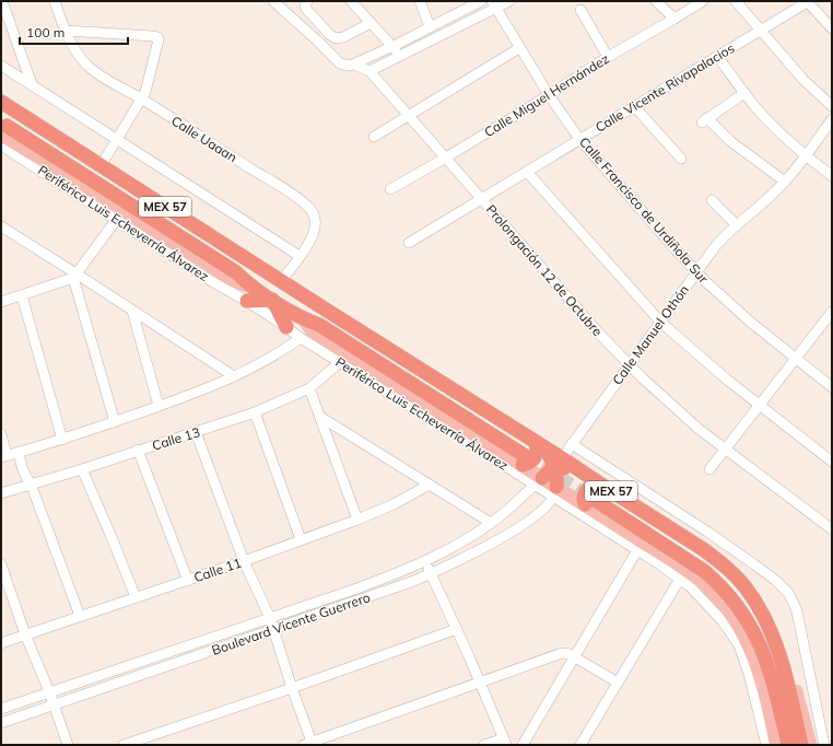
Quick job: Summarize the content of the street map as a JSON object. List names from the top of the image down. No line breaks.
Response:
{"streets":{"highway":["MEX 57","Periférico Luis Echeverría Álvarez"],"street":["Calle Vicente Rivapalacios","Calle Miguel Hernández","Calle Uaaan","Calle Francisco de Urdiñola Sur","Prolongación 12 de Octubre","Calle Manuel Othón","Calle 13","Calle 11","Boulevard Vicente Guerrero"]},"crossings":[["Calle Vicente Rivapalacios","Calle Francisco de Urdiñola Sur"],["Calle Vicente Rivapalacios","Prolongación 12 de Octubre"],["Calle Miguel Hernández","Calle Francisco de Urdiñola Sur"],["Calle Miguel Hernández","Prolongación 12 de Octubre"],["Calle Uaaan","MEX 57"],["MEX 57","Calle Manuel Othón"],["Calle Francisco de Urdiñola Sur","Calle Manuel Othón"],["Periférico Luis Echeverría Álvarez","Calle 13"],["Periférico Luis Echeverría Álvarez","Boulevard Vicente Guerrero"],["Prolongación 12 de Octubre","Calle Manuel Othón"]],"scale_bar":"100 m"}
